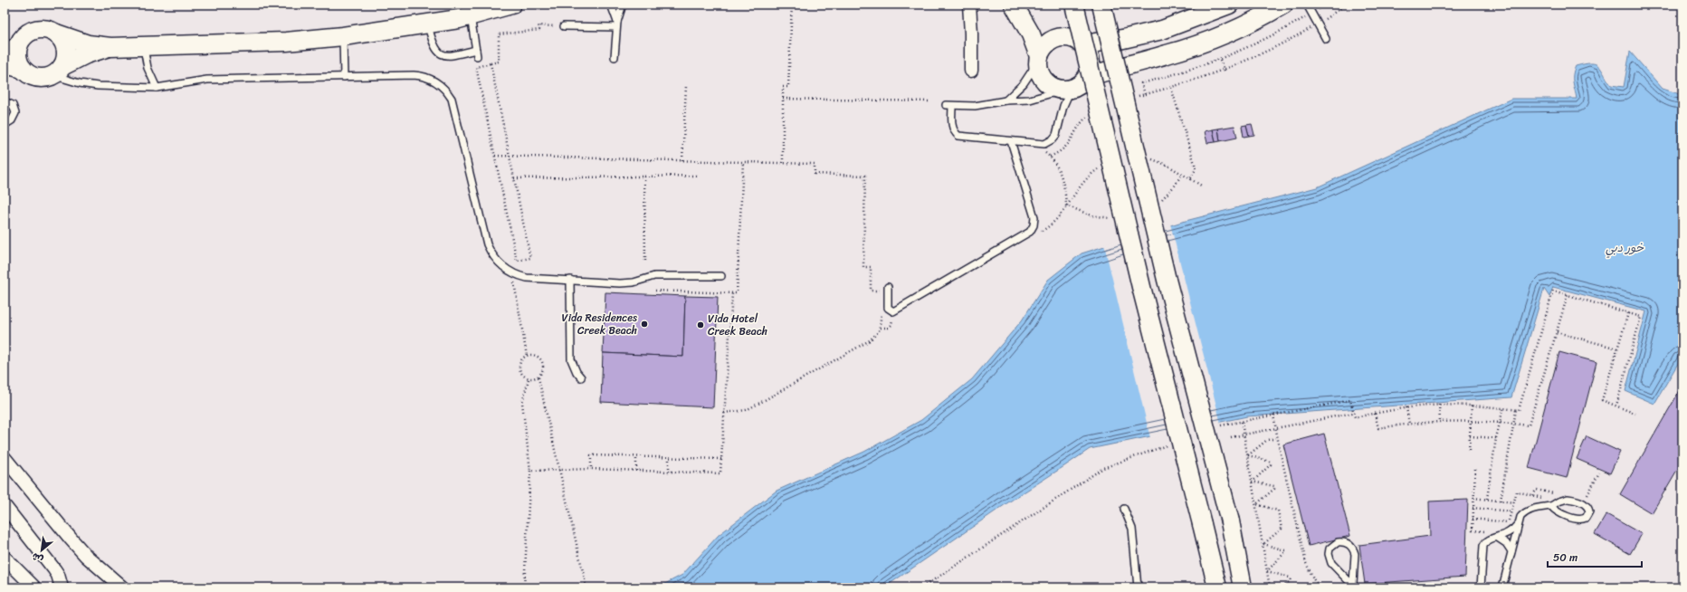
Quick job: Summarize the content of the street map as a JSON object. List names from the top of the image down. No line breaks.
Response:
{"water":["خور دبي"],"places":["Vida Residences Creek Beach","Vida Hotel Creek Beach"],"scale_bar":"50 m","north":"bottom left"}
